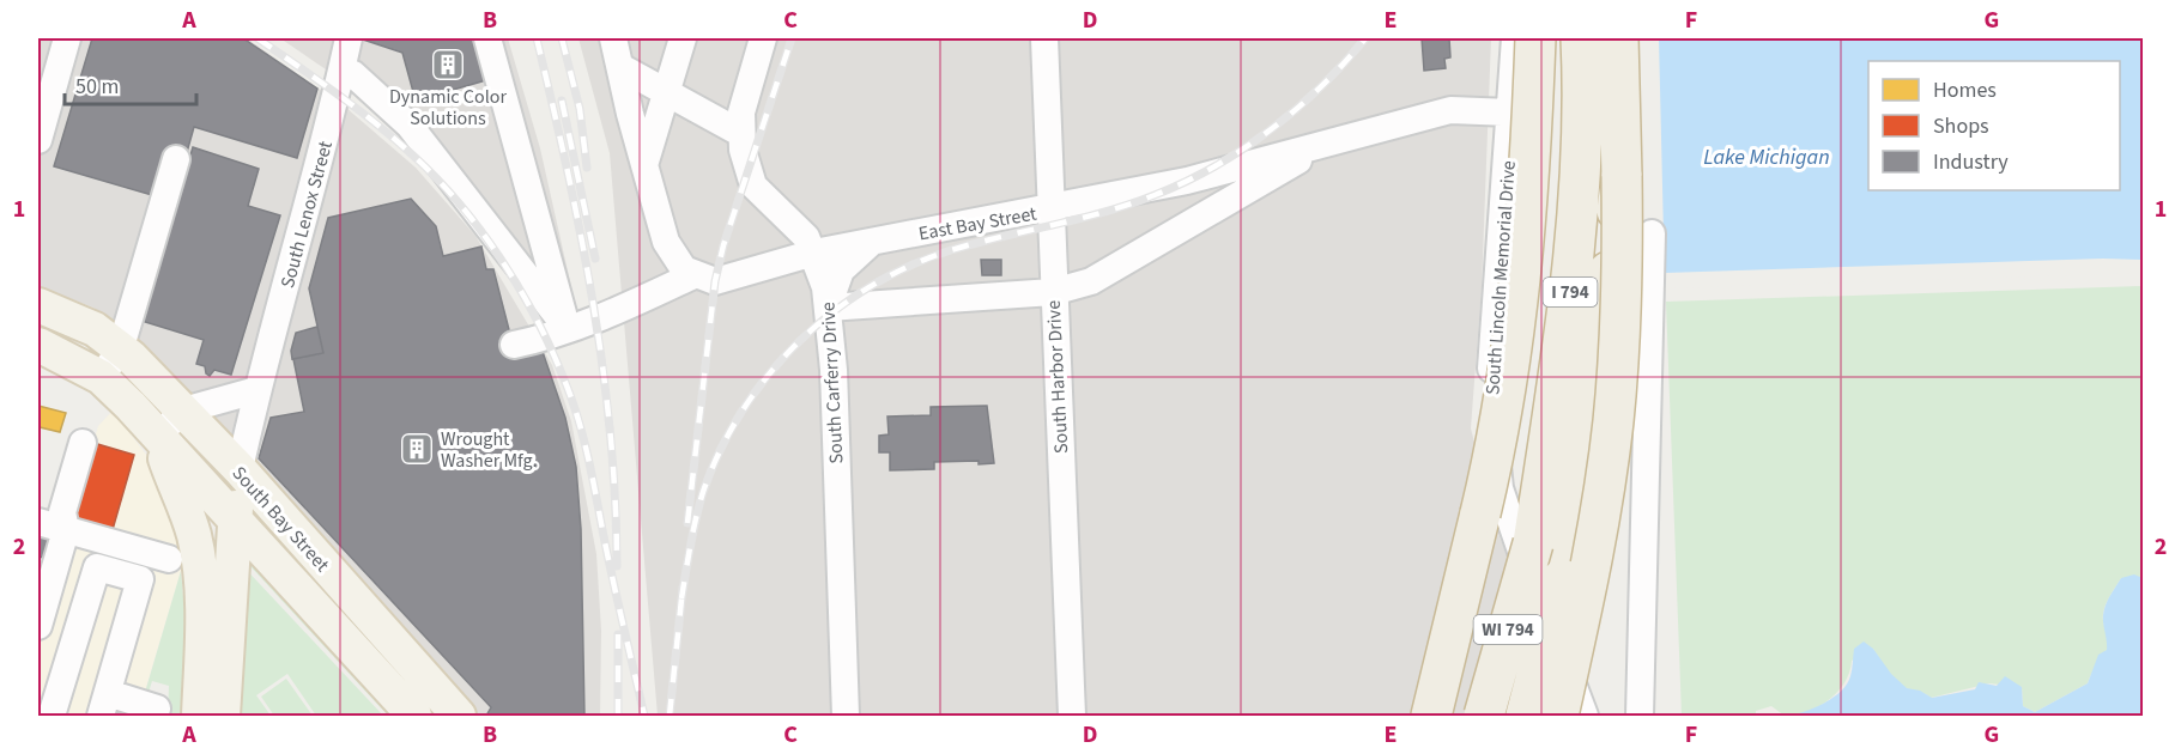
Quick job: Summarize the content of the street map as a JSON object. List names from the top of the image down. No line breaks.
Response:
{"streets":{"highway":["I 794","WI 794"],"main road":["South Bay Street"],"street":["South Lenox Street","East Bay Street","South Lincoln Memorial Drive","South Harbor Drive","South Carferry Drive"]},"crossings":[["South Lenox Street","South Bay Street"],["East Bay Street","South Lincoln Memorial Drive"],["East Bay Street","South Harbor Drive"],["East Bay Street","South Carferry Drive"],["I 794","WI 794"]],"water":["Lake Michigan"],"places":{"building":["Dynamic Color Solutions","Wrought Washer Mfg."]},"legend":["Homes","Shops","Industry"],"scale_bar":"50 m","grid":{"columns":["A","B","C","D","E","F","G"],"rows":["1","2"]}}
